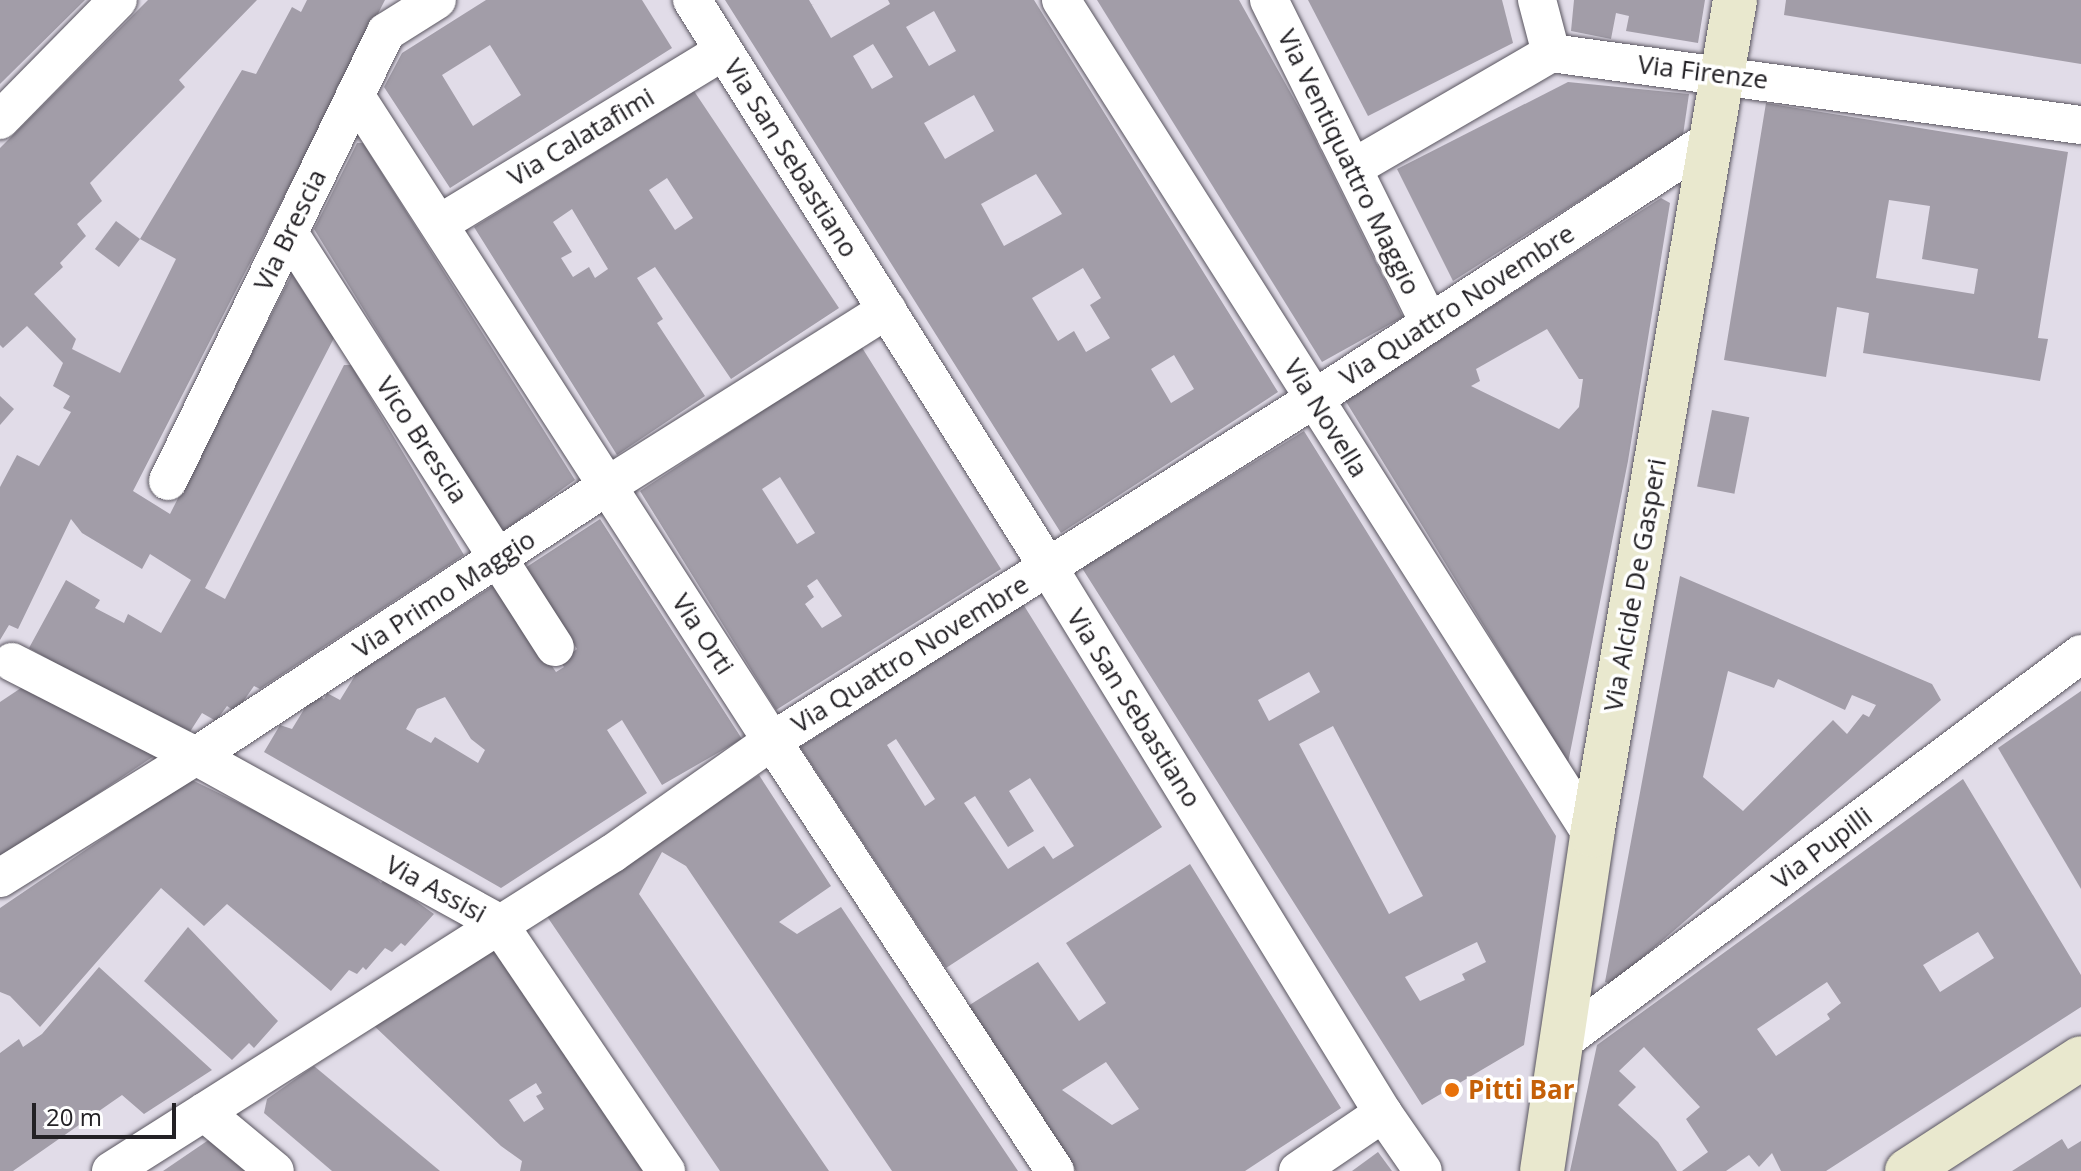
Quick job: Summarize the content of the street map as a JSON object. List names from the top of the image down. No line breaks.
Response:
{"streets":{"street":["Via Firenze","Via Calatafimi","Via San Sebastiano","Via Ventiquattro Maggio","Via Brescia","Via Quattro Novembre","Via Novella","Vico Brescia","Via Alcide De Gasperi","Via Primo Maggio","Via Orti","Via Pupilli","Via Assisi"]},"crossings":[["Via Firenze","Via Alcide De Gasperi"],["Via Calatafimi","Via San Sebastiano"],["Via Calatafimi","Via Orti"],["Via San Sebastiano","Via Quattro Novembre"],["Via San Sebastiano","Via Primo Maggio"],["Via Ventiquattro Maggio","Via Quattro Novembre"],["Via Brescia","Vico Brescia"],["Via Brescia","Via Orti"],["Via Quattro Novembre","Via Novella"],["Via Quattro Novembre","Via Alcide De Gasperi"],["Via Quattro Novembre","Via Orti"],["Via Quattro Novembre","Via Assisi"],["Via Novella","Via Alcide De Gasperi"],["Vico Brescia","Via Primo Maggio"],["Via Alcide De Gasperi","Via Pupilli"],["Via Primo Maggio","Via Orti"],["Via Primo Maggio","Via Assisi"]],"places":["Pitti Bar"],"scale_bar":"20 m"}
